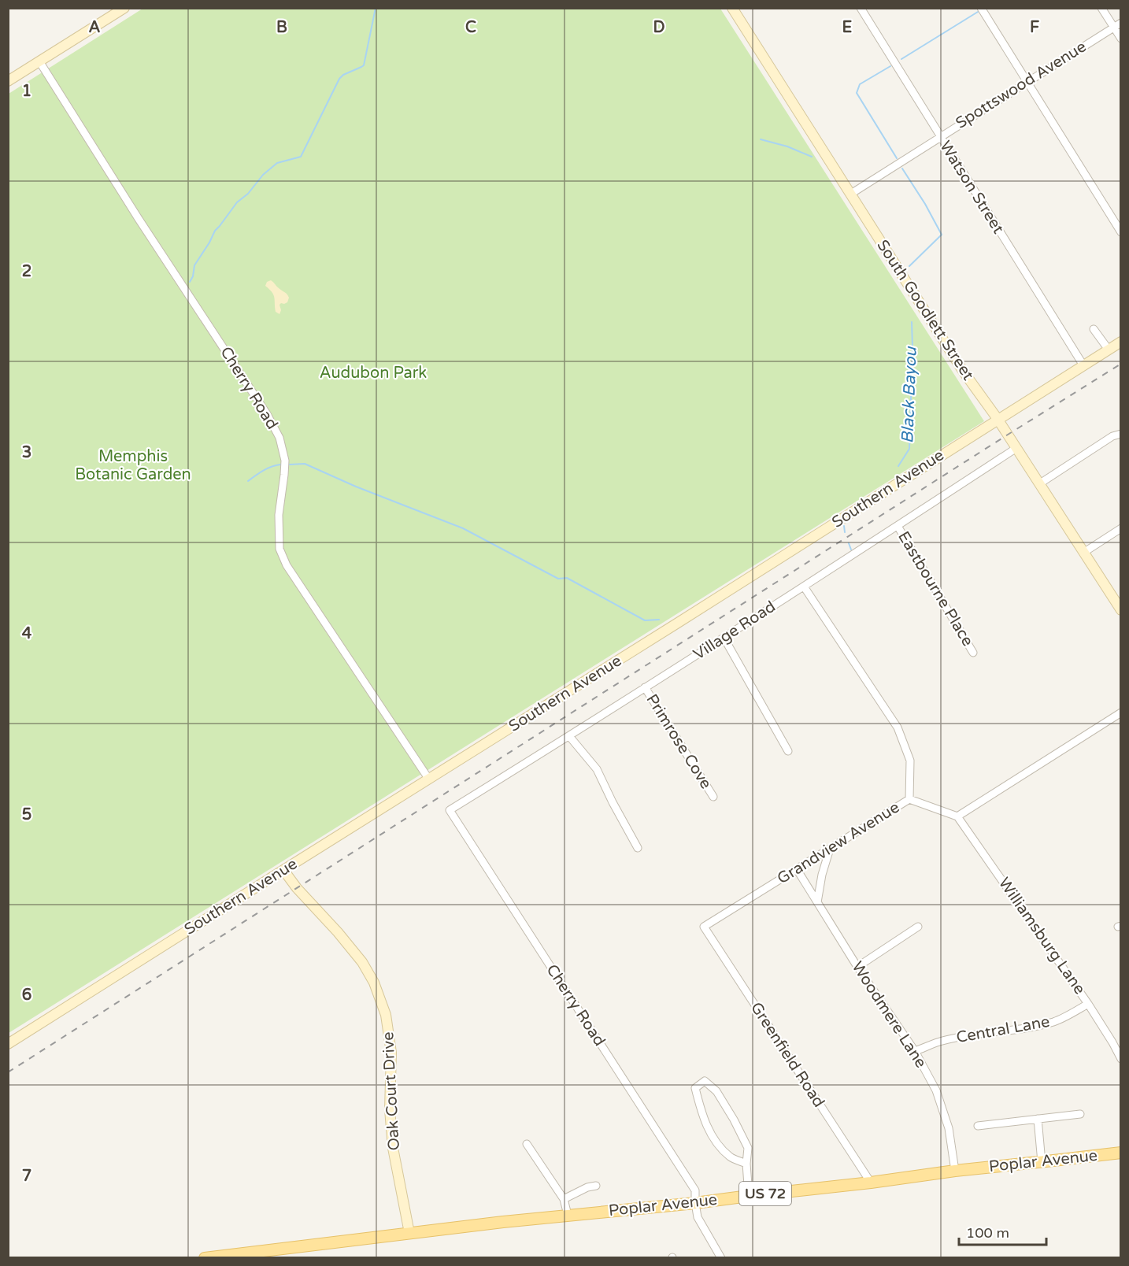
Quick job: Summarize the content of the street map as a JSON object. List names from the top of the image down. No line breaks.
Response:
{"streets":{"main road":["Poplar Avenue","US 72"],"street":["Spottswood Avenue","Watson Street","South Goodlett Street","Cherry Road","Southern Avenue","Eastbourne Place","Village Road","Primrose Cove","Grandview Avenue","Williamsburg Lane","Woodmere Lane","Central Lane","Greenfield Road","Oak Court Drive"]},"crossings":[["Spottswood Avenue","Watson Street"],["Spottswood Avenue","South Goodlett Street"],["Watson Street","Southern Avenue"],["South Goodlett Street","Southern Avenue"],["South Goodlett Street","Village Road"],["Cherry Road","Southern Avenue"],["Cherry Road","Village Road"],["Cherry Road","Poplar Avenue"],["Southern Avenue","Oak Court Drive"],["Eastbourne Place","Village Road"],["Village Road","Primrose Cove"],["Grandview Avenue","Williamsburg Lane"],["Grandview Avenue","Woodmere Lane"],["Grandview Avenue","Greenfield Road"],["Williamsburg Lane","Central Lane"],["Woodmere Lane","Central Lane"],["Woodmere Lane","Poplar Avenue"],["Greenfield Road","Poplar Avenue"],["Oak Court Drive","Poplar Avenue"]],"water":["Black Bayou"],"parks":["Audubon Park","Memphis Botanic Garden"],"scale_bar":"100 m","grid":{"columns":["A","B","C","D","E","F"],"rows":["1","2","3","4","5","6","7"]}}
